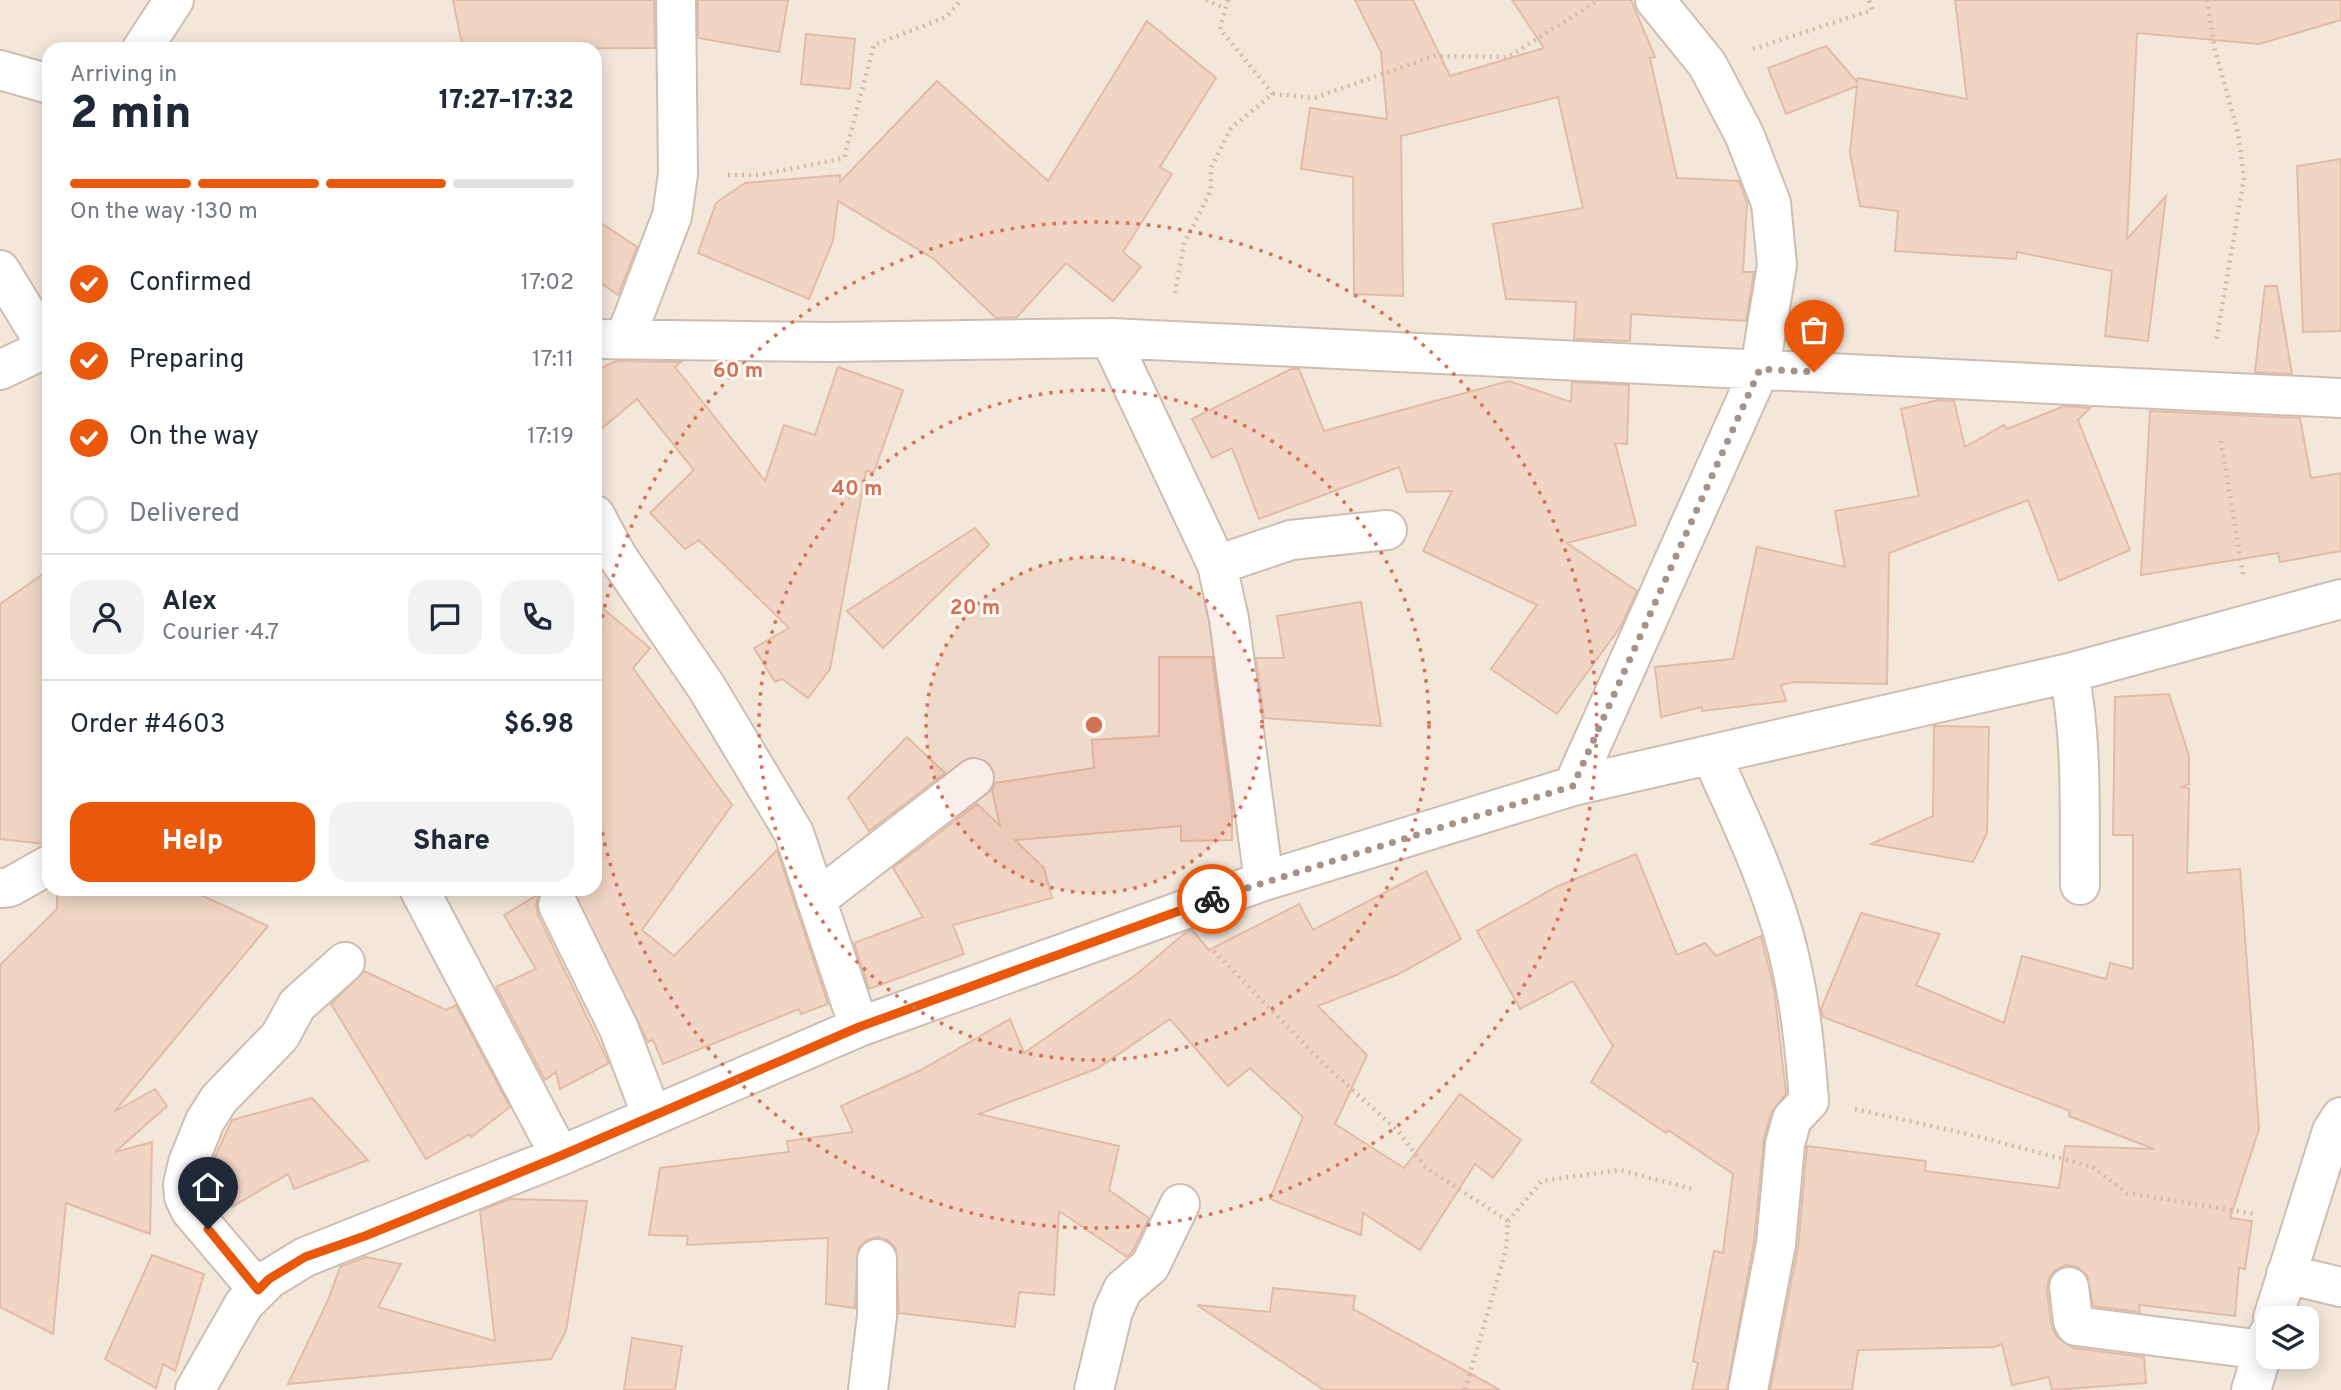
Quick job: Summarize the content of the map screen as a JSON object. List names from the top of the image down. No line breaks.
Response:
{"page":{"heading":["2 min","Arriving in","17:27–17:32"],"panel":["Alex","Courier · 4.7","Order #4603","$6.98"],"bar":"On the way · 130 m","list":[["Confirmed","17:02"],["Preparing","17:11"],["On the way","17:19"],"Delivered"],"buttons":["Help","Share"]},"rings":["60 m","40 m","20 m"]}
